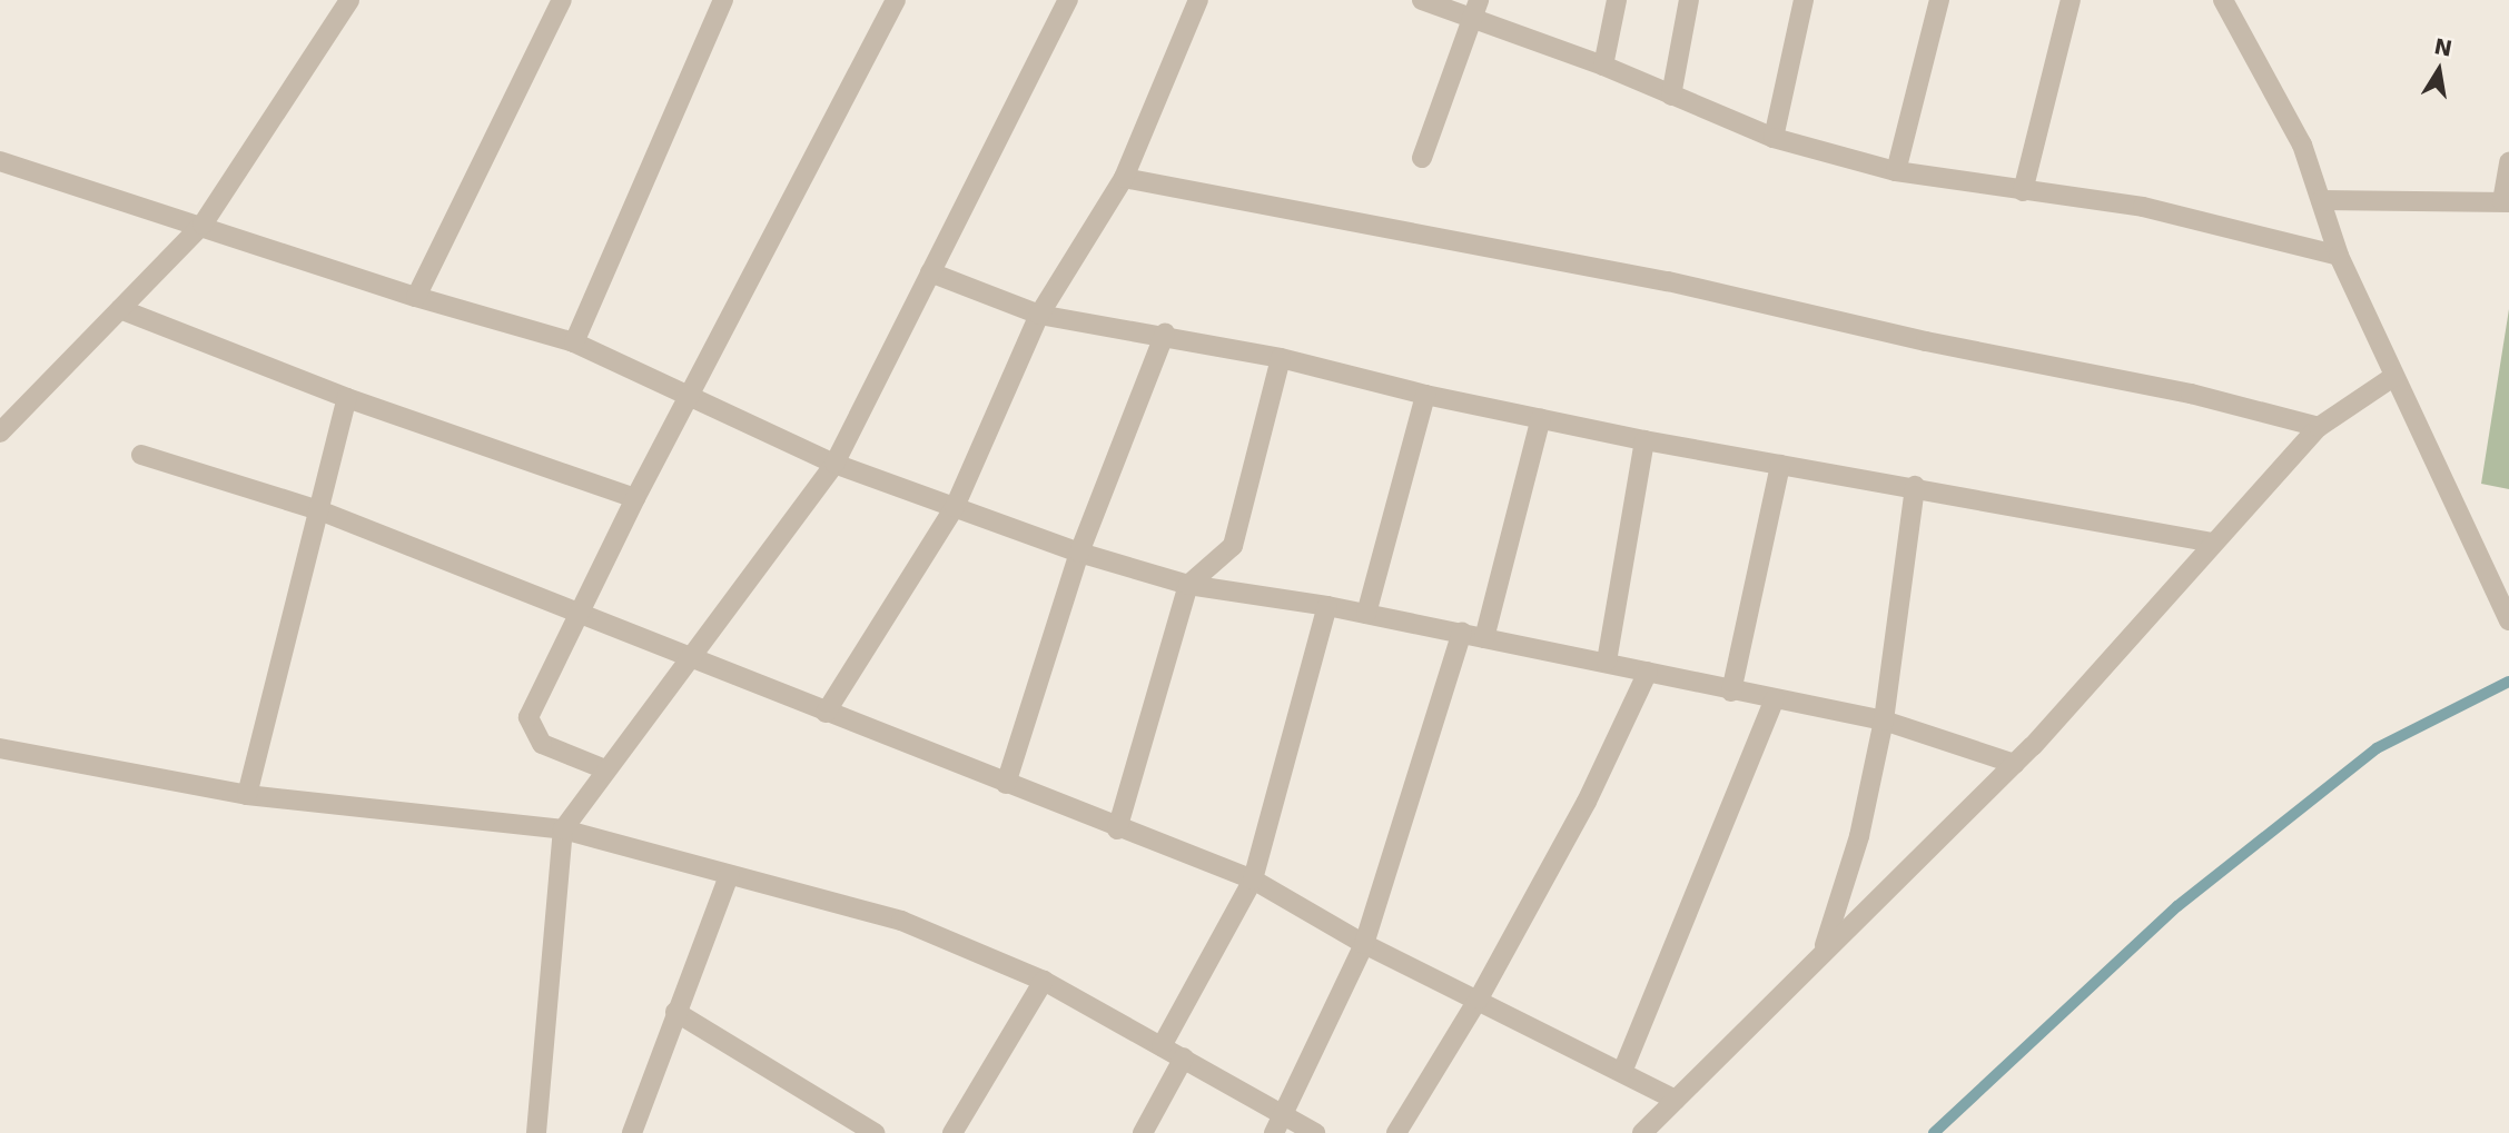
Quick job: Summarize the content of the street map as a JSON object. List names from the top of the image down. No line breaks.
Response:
{"north":"top"}
